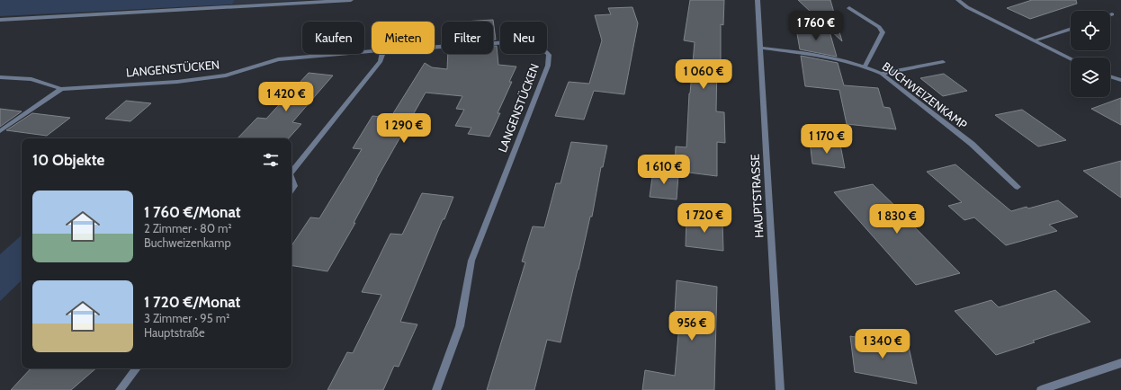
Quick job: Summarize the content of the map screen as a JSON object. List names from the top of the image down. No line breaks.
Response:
{"streets":{"street":["LANGENSTÜCKEN","BUCHWEIZENKAMP","HAUPTSTRASSE"]},"crossings":[["BUCHWEIZENKAMP","HAUPTSTRASSE"]],"page":{"price":["1 760 €","1 060 €","1 420 €","1 290 €","1 170 €","1 610 €","1 720 €","1 830 €","956 €","1 340 €"],"chip":["Kaufen","Mieten","Filter","Neu"],"heading":"10 Objekte","list":[{"name":"1 760 €/Monat","note":"2 Zimmer · 80 m² · Buchweizenkamp"},{"name":"1 720 €/Monat","note":"3 Zimmer · 95 m² · Hauptstraße"}]}}
